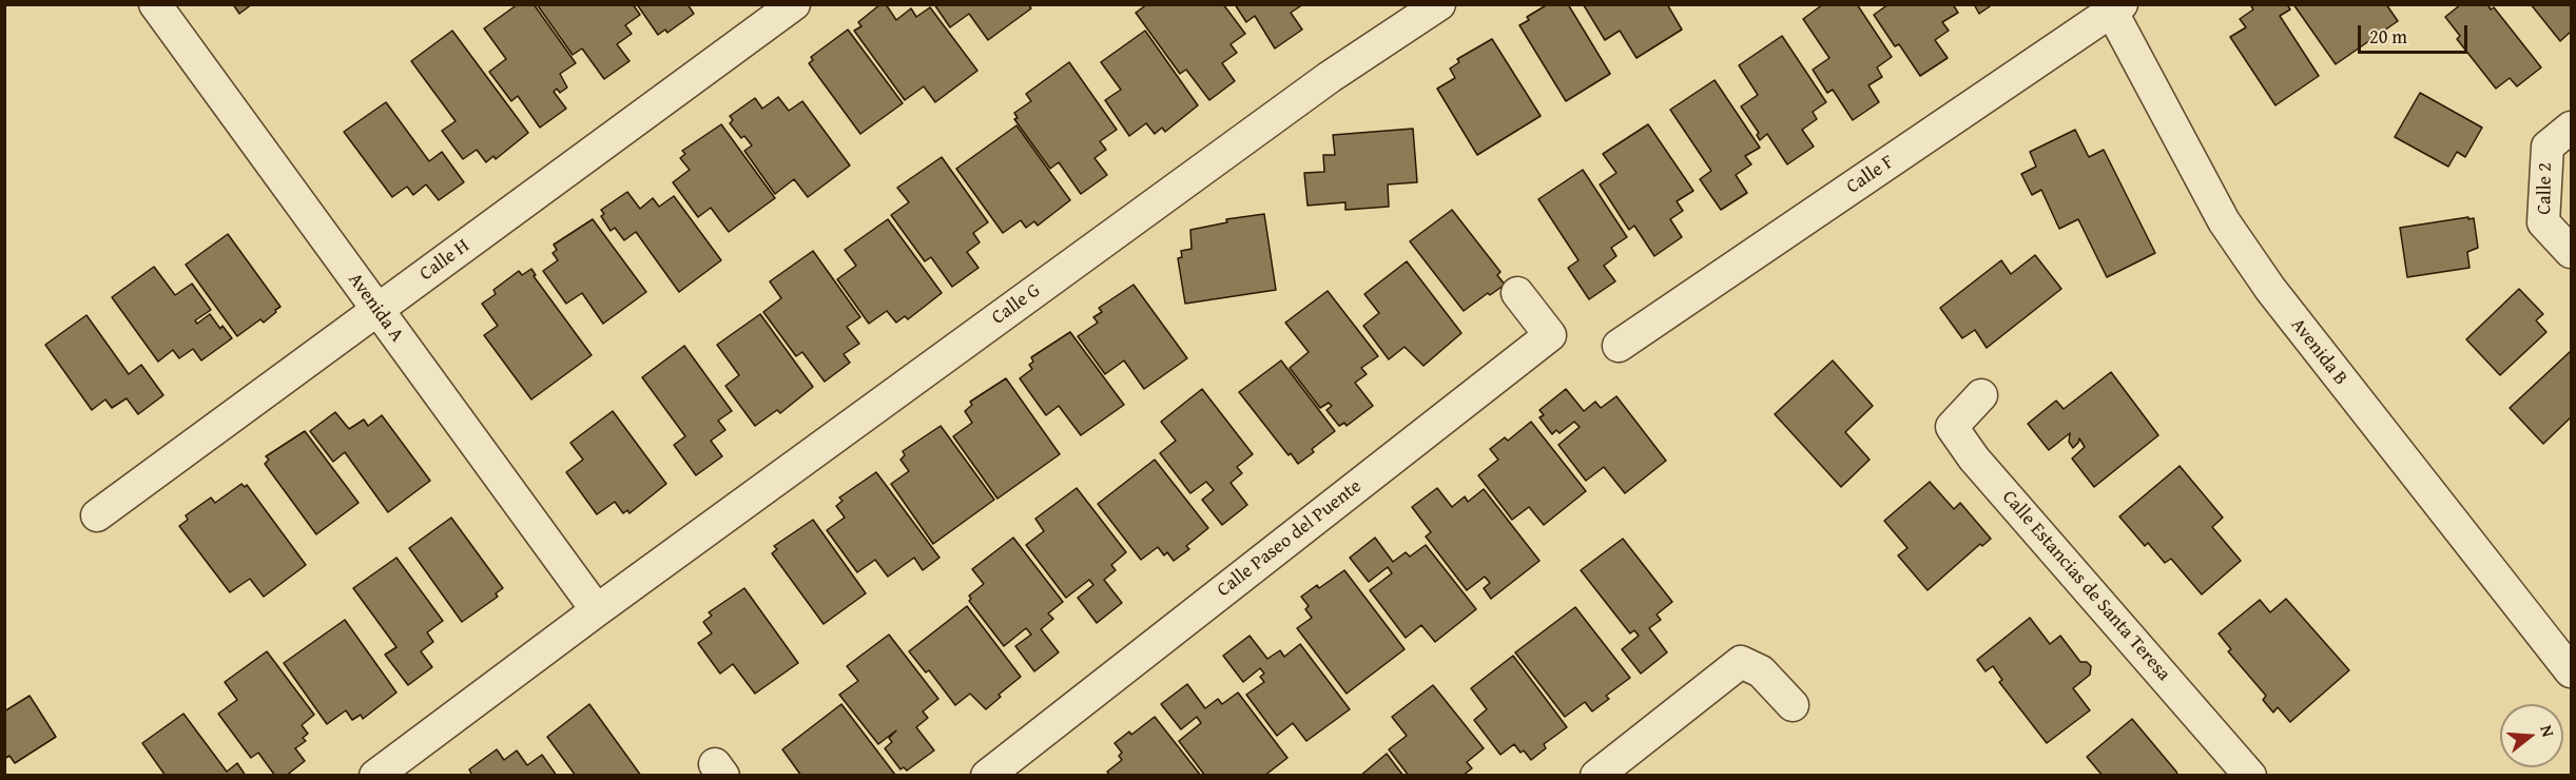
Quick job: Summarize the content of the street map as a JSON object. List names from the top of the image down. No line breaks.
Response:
{"streets":{"street":["Calle F","Calle 2","Calle H","Calle G","Avenida A","Avenida B","Calle Paseo del Puente","Calle Estancias de Santa Teresa"]},"crossings":[["Calle F","Avenida B"],["Calle H","Avenida A"],["Calle G","Avenida A"]],"scale_bar":"20 m","north":"right"}
